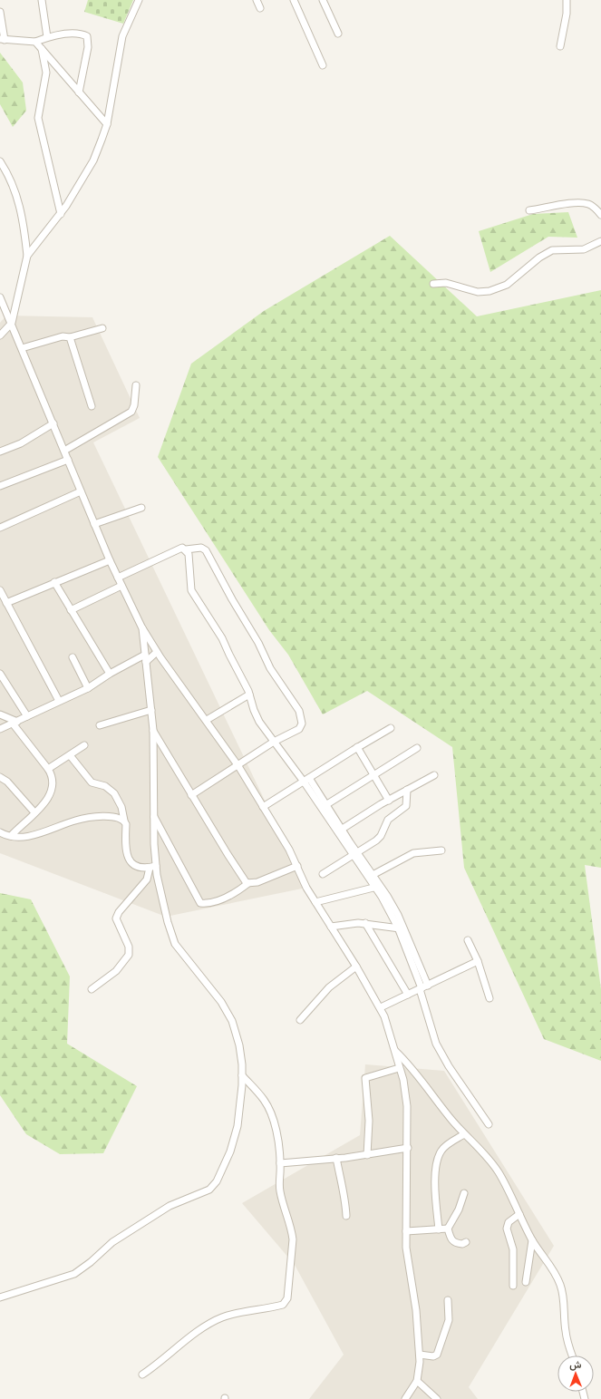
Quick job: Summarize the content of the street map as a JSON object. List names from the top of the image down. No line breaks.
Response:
{"north":"top"}
